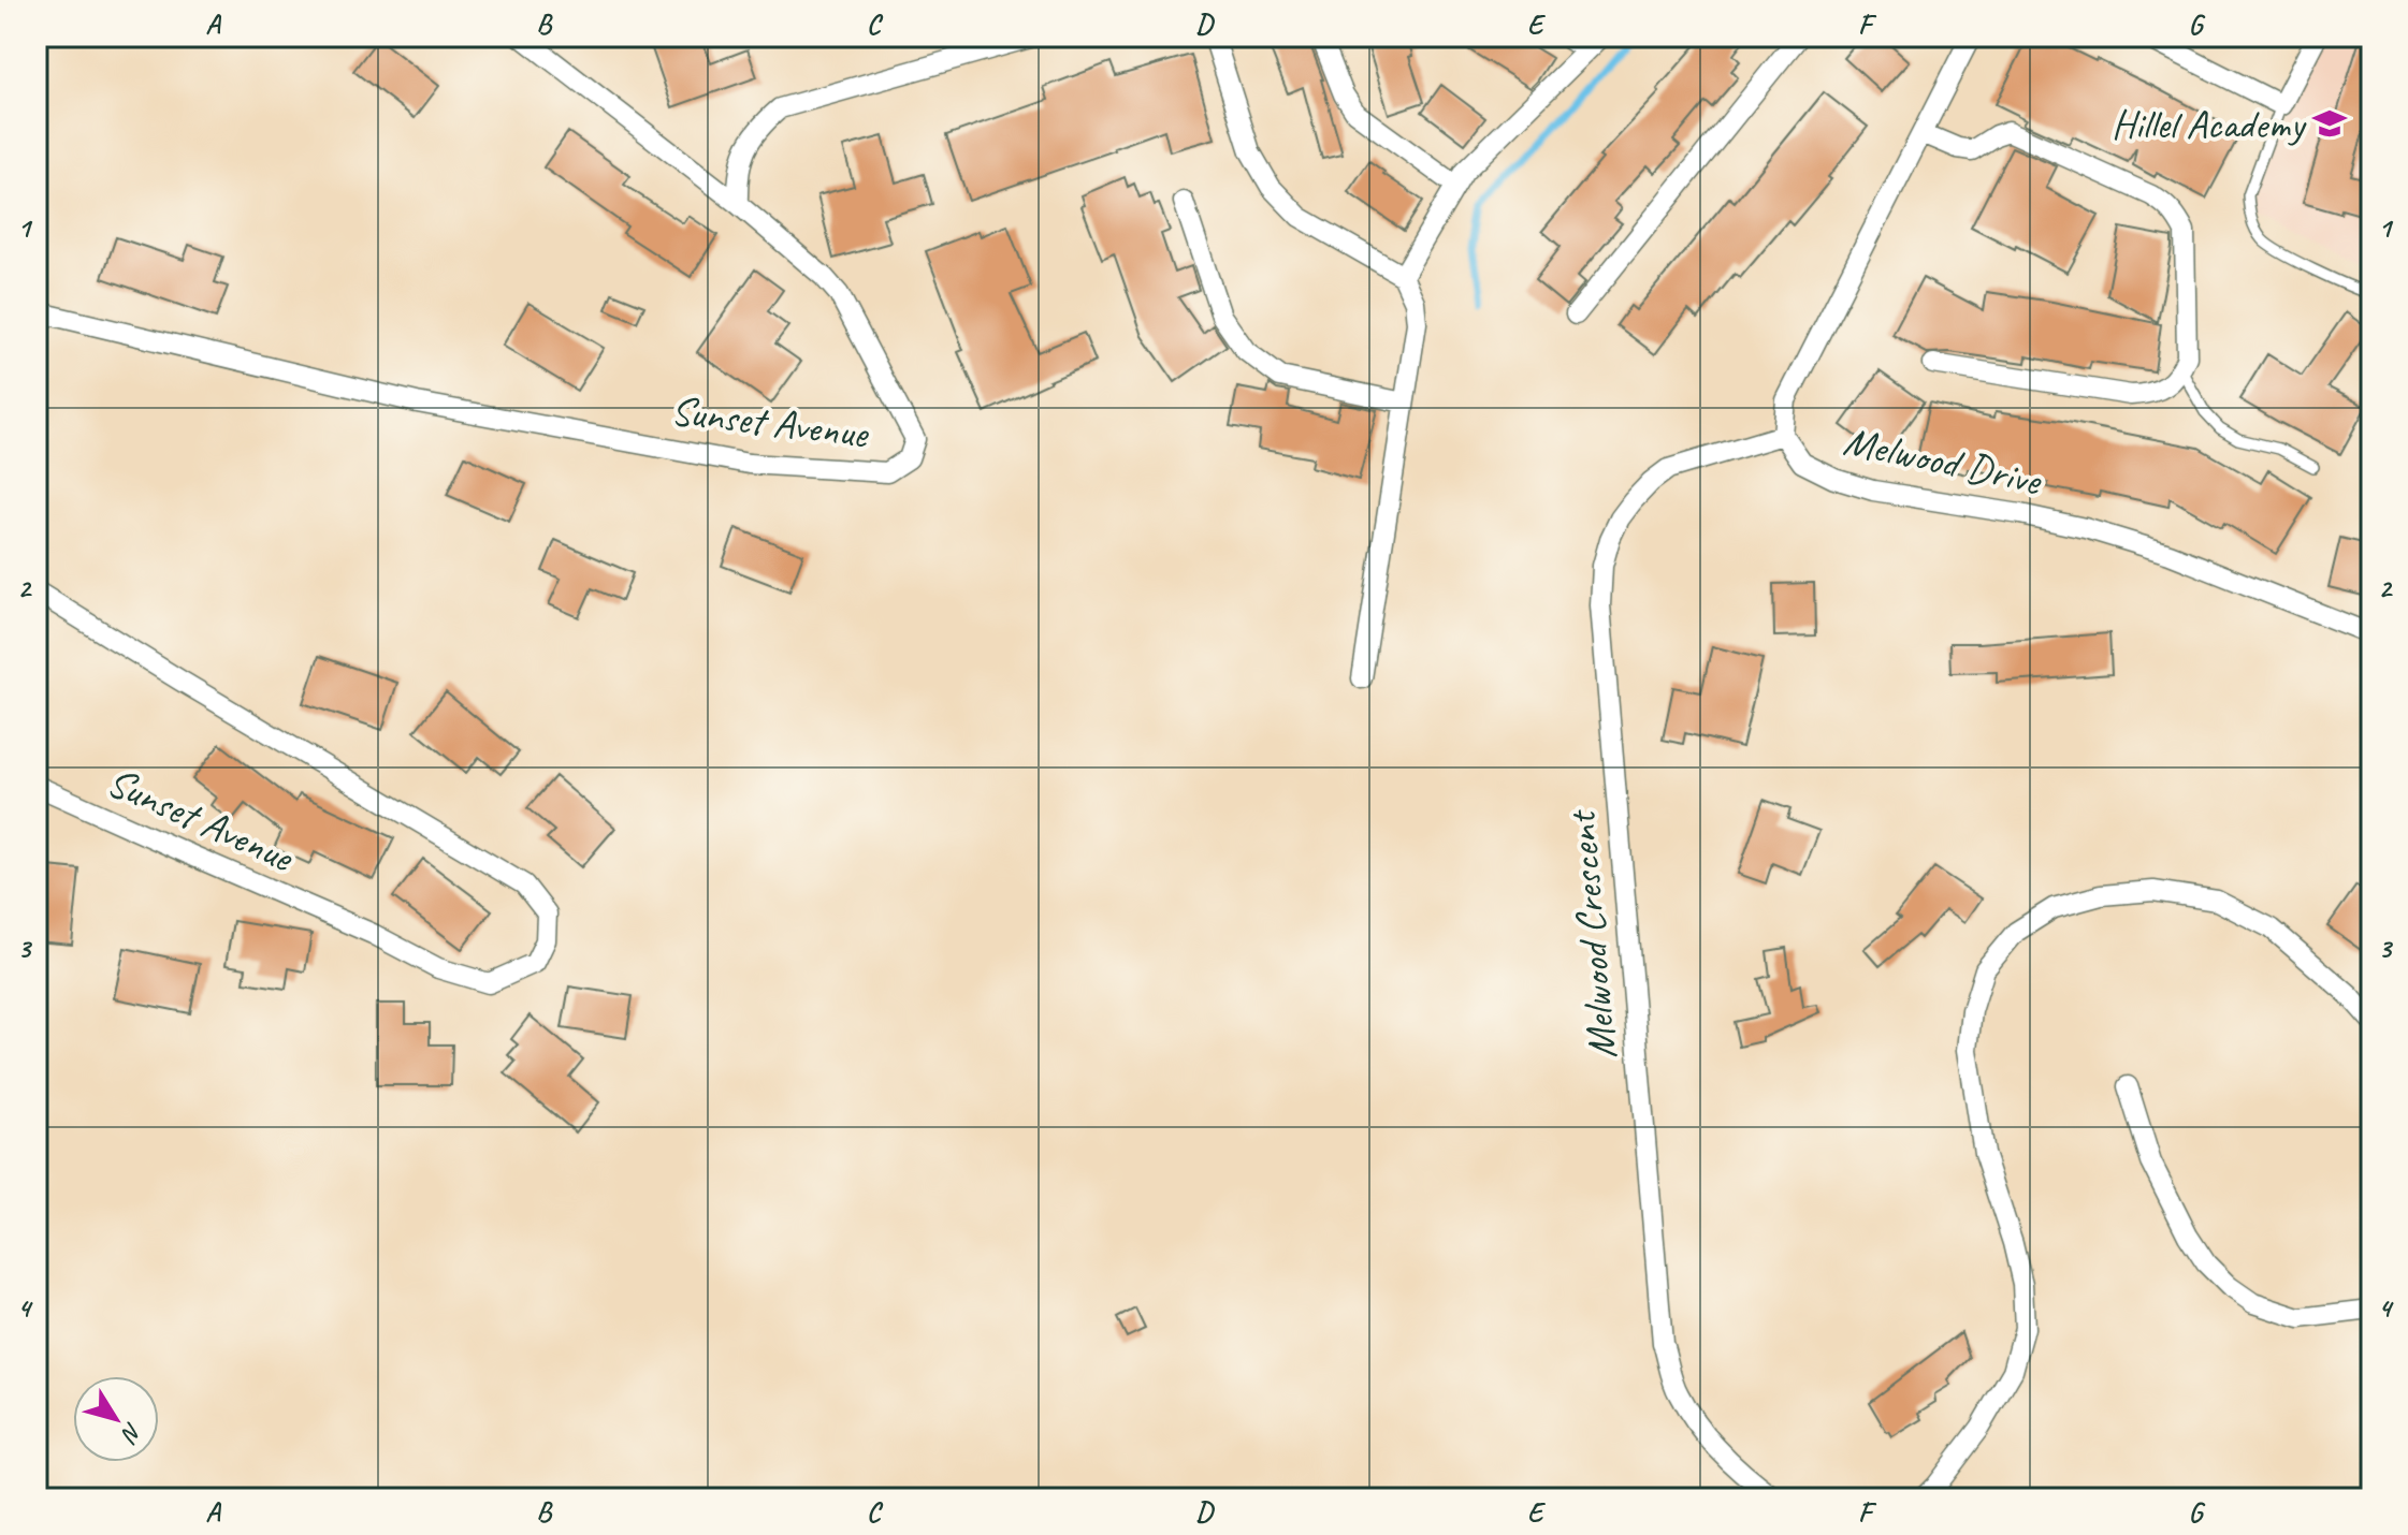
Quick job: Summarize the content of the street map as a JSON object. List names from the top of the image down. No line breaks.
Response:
{"streets":{"street":["Sunset Avenue","Melwood Drive","Melwood Crescent"]},"crossings":[["Melwood Drive","Melwood Crescent"]],"places":{"school or university":["Hillel Academy"]},"north":"bottom right","grid":{"columns":["A","B","C","D","E","F","G"],"rows":["1","2","3","4"]}}
